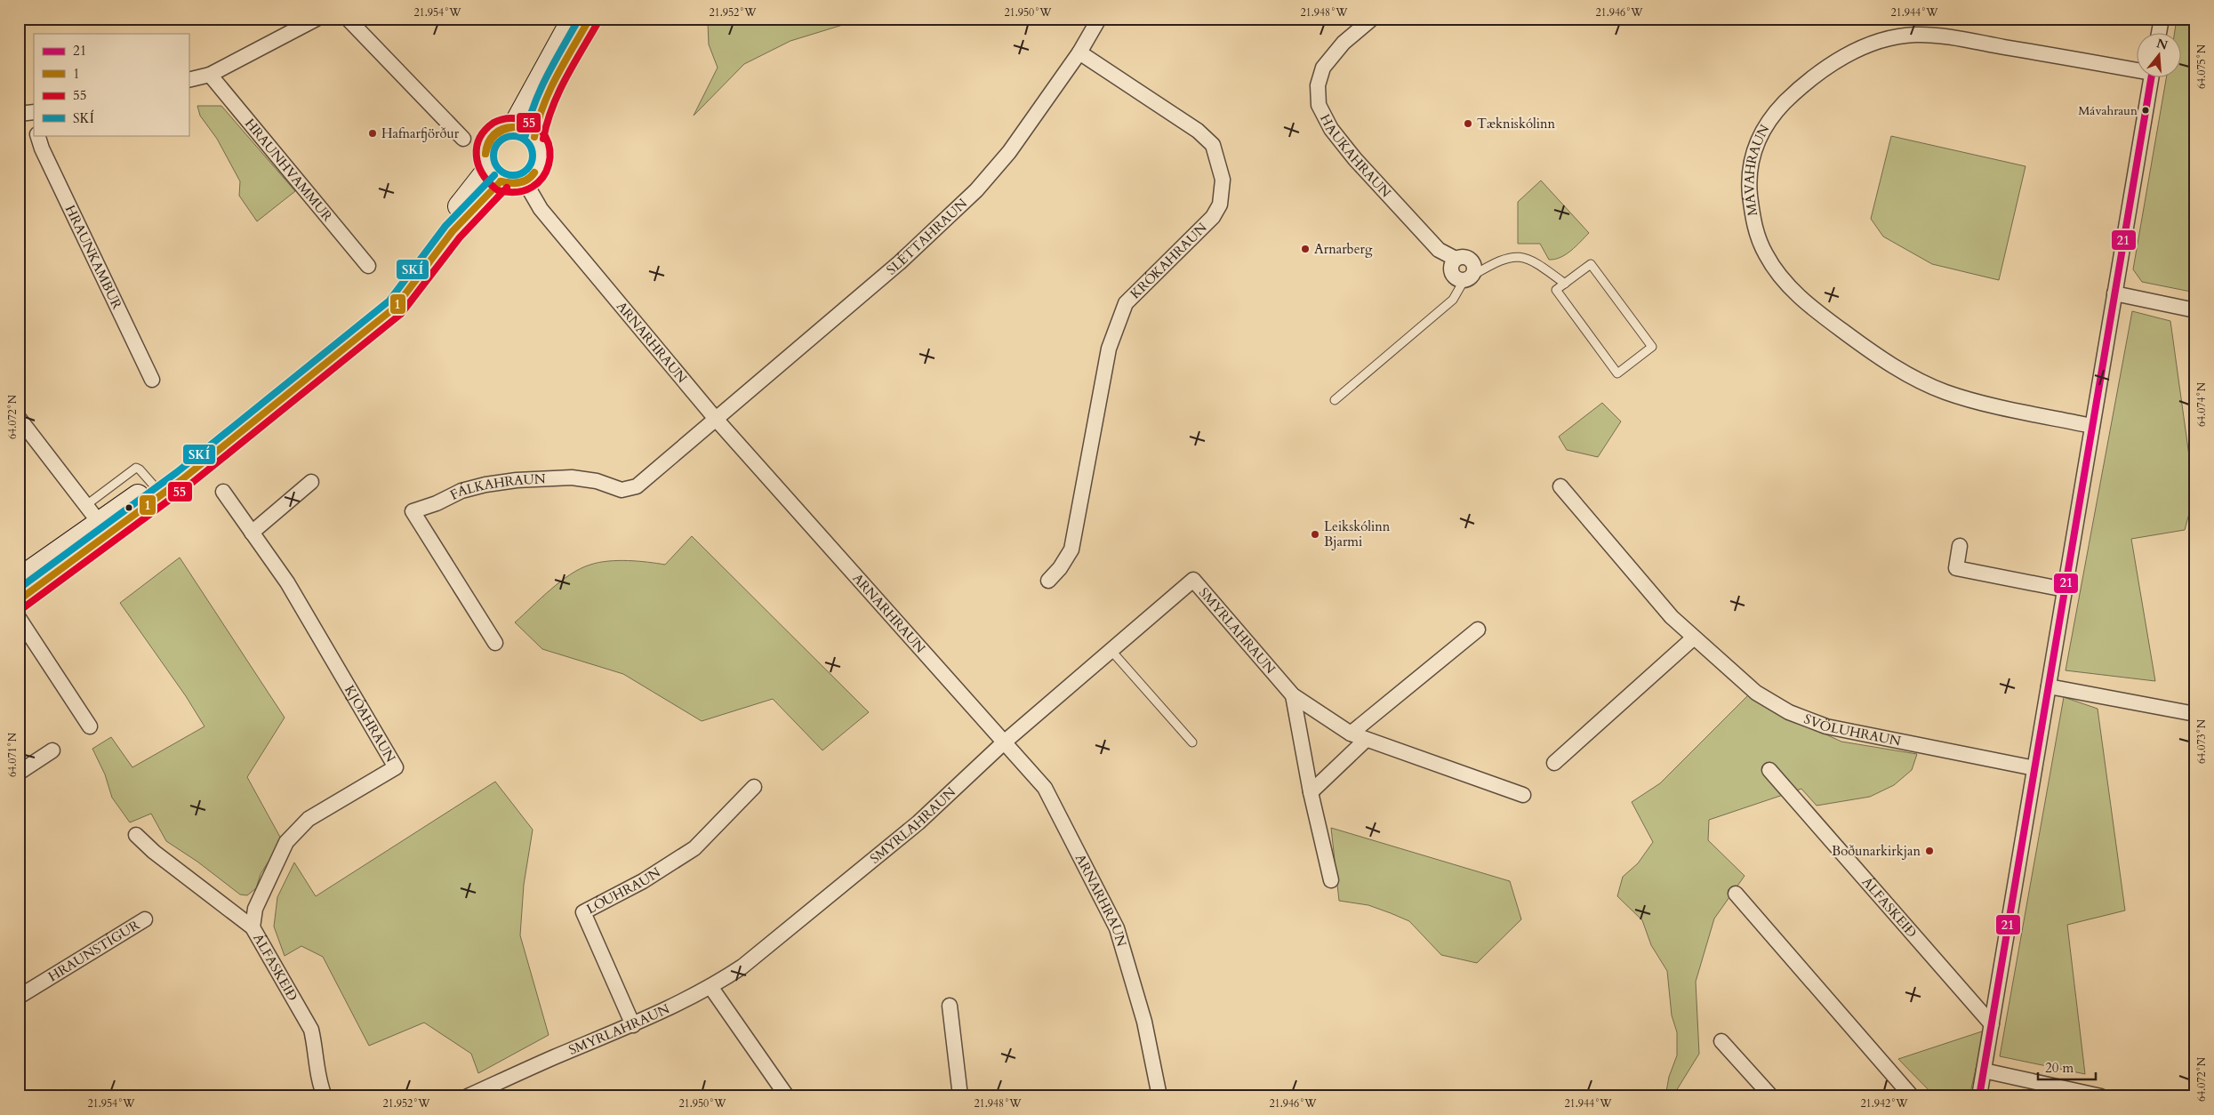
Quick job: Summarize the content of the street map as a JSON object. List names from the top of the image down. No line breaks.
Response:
{"streets":{"street":["HAUKAHRAUN","HRAUNHVAMMUR","MÁVAHRAUN","SLÉTTAHRAUN","HRAUNKAMBUR","KRÓKAHRAUN","ARNARHRAUN","FÁLKAHRAUN","SMYRLAHRAUN","KJÓAHRAUN","SVÖLUHRAUN","LÓUHRAUN","ÁLFASKEIÐ","HRAUNSTÍGUR"]},"crossings":[["SLÉTTAHRAUN","KRÓKAHRAUN"],["SLÉTTAHRAUN","ARNARHRAUN"],["SLÉTTAHRAUN","FÁLKAHRAUN"],["ARNARHRAUN","FÁLKAHRAUN"],["ARNARHRAUN","SMYRLAHRAUN"],["SMYRLAHRAUN","LÓUHRAUN"],["KJÓAHRAUN","ÁLFASKEIÐ"]],"places":["Mávahraun","Tækniskólinn","Hafnarfjörður","Arnarberg","Leikskólinn Bjarmi","Boðunarkirkjan"],"lines":["transit line 1","transit line SKÍ","transit line 55","transit line 21"],"legend":["21","1","55","SKÍ"],"scale_bar":"20 m","north":"top","coordinates":["21.954°W","21.952°W","21.950°W","21.948°W","21.946°W","21.944°W","64.075°N","64.074°N","64.072°N","64.073°N","64.071°N","21.942°W"]}
